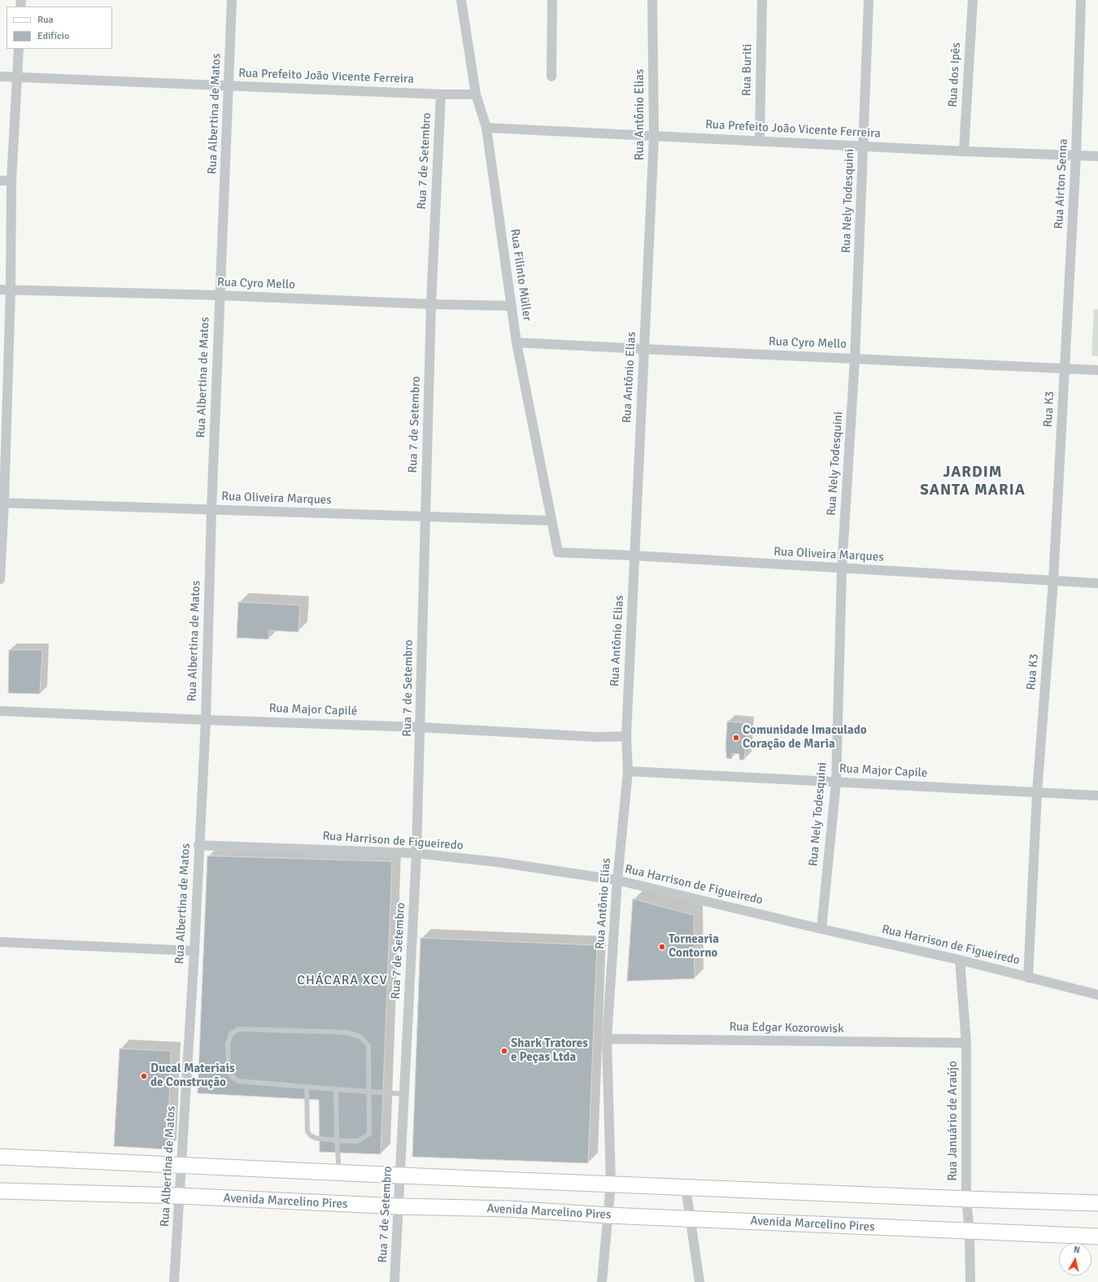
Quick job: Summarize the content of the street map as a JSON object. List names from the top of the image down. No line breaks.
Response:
{"streets":{"main road":["Avenida Marcelino Pires"],"street":["Rua Buriti","Rua dos Ipês","Rua Prefeito João Vicente Ferreira","Rua Albertina de Matos","Rua Antônio Elias","Rua 7 de Setembro","Rua Airton Senna","Rua Nely Todesquini","Rua Filinto Müller","Rua Cyro Mello","Rua K3","Rua Oliveira Marques","Rua Major Capilé","Rua Major Capile","Rua Harrison de Figueiredo","Rua Edgar Kozorowisk","Rua Januário de Araújo"]},"crossings":[["Rua Buriti","Rua Prefeito João Vicente Ferreira"],["Rua dos Ipês","Rua Prefeito João Vicente Ferreira"],["Rua Prefeito João Vicente Ferreira","Rua Albertina de Matos"],["Rua Prefeito João Vicente Ferreira","Rua Antônio Elias"],["Rua Prefeito João Vicente Ferreira","Rua 7 de Setembro"],["Rua Prefeito João Vicente Ferreira","Rua Airton Senna"],["Rua Prefeito João Vicente Ferreira","Rua Nely Todesquini"],["Rua Prefeito João Vicente Ferreira","Rua Filinto Müller"],["Rua Albertina de Matos","Rua Cyro Mello"],["Rua Albertina de Matos","Rua Oliveira Marques"],["Rua Albertina de Matos","Rua Major Capilé"],["Rua Albertina de Matos","Rua Harrison de Figueiredo"],["Rua Albertina de Matos","Avenida Marcelino Pires"],["Rua Antônio Elias","Rua Cyro Mello"],["Rua Antônio Elias","Rua Oliveira Marques"],["Rua Antônio Elias","Rua Major Capilé"],["Rua Antônio Elias","Rua Major Capile"],["Rua Antônio Elias","Rua Harrison de Figueiredo"],["Rua Antônio Elias","Rua Edgar Kozorowisk"],["Rua Antônio Elias","Avenida Marcelino Pires"],["Rua 7 de Setembro","Rua Cyro Mello"],["Rua 7 de Setembro","Rua Oliveira Marques"],["Rua 7 de Setembro","Rua Major Capilé"],["Rua 7 de Setembro","Rua Harrison de Figueiredo"],["Rua 7 de Setembro","Avenida Marcelino Pires"],["Rua Airton Senna","Rua Cyro Mello"],["Rua Airton Senna","Rua K3"],["Rua Nely Todesquini","Rua Cyro Mello"],["Rua Nely Todesquini","Rua Oliveira Marques"],["Rua Nely Todesquini","Rua Major Capile"],["Rua Nely Todesquini","Rua Harrison de Figueiredo"],["Rua Filinto Müller","Rua Cyro Mello"],["Rua Filinto Müller","Rua Oliveira Marques"],["Rua Cyro Mello","Rua K3"],["Rua K3","Rua Oliveira Marques"],["Rua K3","Rua Major Capile"],["Rua K3","Rua Harrison de Figueiredo"],["Rua Harrison de Figueiredo","Rua Januário de Araújo"],["Rua Edgar Kozorowisk","Rua Januário de Araújo"],["Rua Januário de Araújo","Avenida Marcelino Pires"]],"districts":["JARDIM SANTA MARIA","CHÁCARA XCV"],"places":["Comunidade Imaculado Coração de Maria","Tornearia Contorno","Shark Tratores e Peças Ltda","Ducal Materiais de Construção"],"legend":["Rua","Edifício"],"north":"top"}
